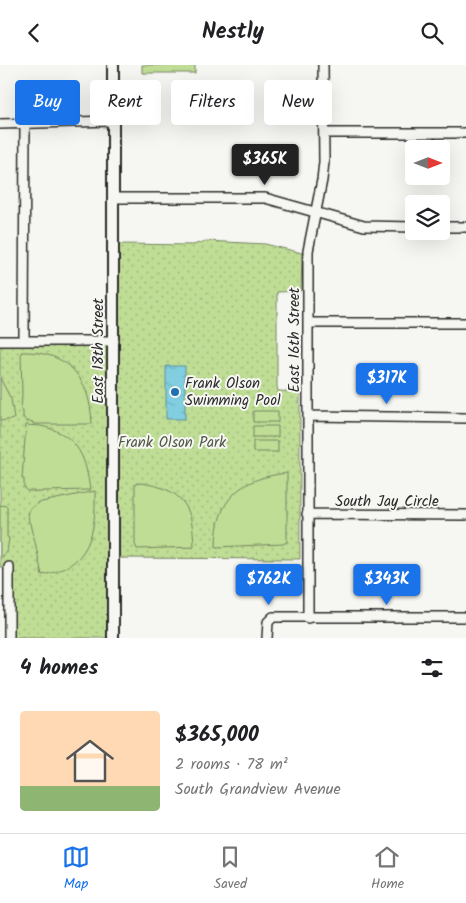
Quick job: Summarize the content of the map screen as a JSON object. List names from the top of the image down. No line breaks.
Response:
{"streets":{"street":["East 16th Street","East 18th Street","South Jay Circle"]},"crossings":[["East 16th Street","South Jay Circle"]],"parks":["Frank Olson Park"],"places":["Frank Olson Swimming Pool"],"north":"right","page":{"header":"Nestly","chip":["Buy","Rent","Filters","New"],"price":["$365K","$317K","$762K","$343K"],"heading":"4 homes","list":[{"name":"$365,000","note":"2 rooms · 78 m² · South Grandview Avenue"}],"tabs":["Map","Saved","Home"]}}
